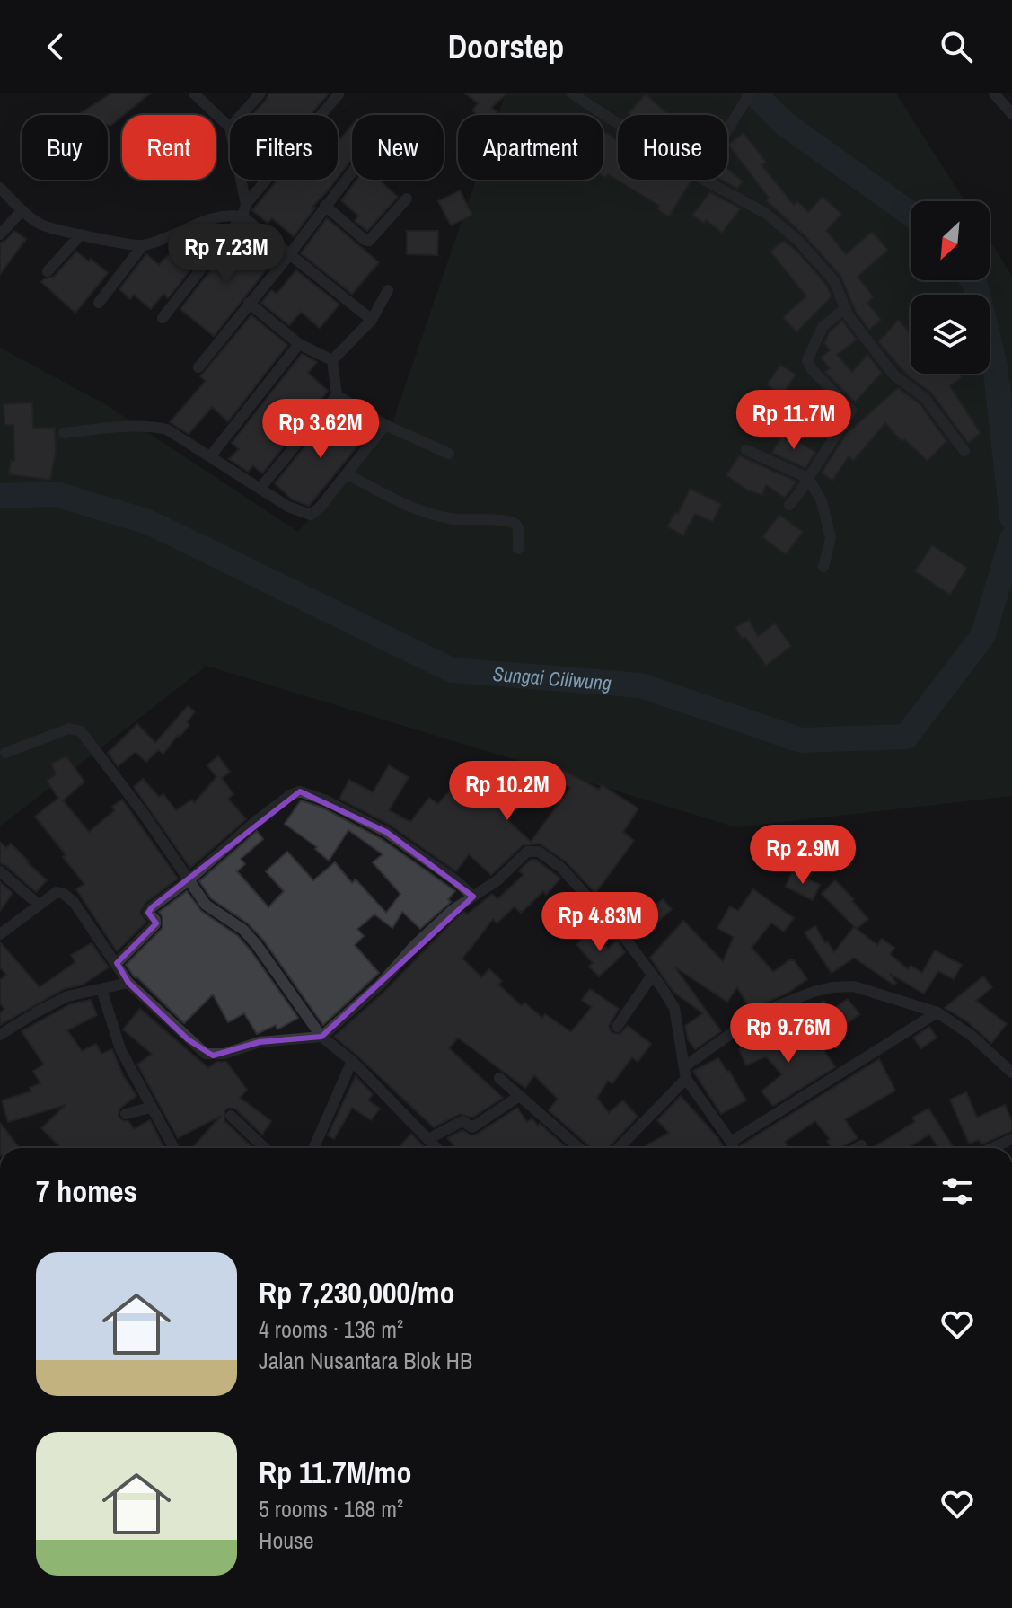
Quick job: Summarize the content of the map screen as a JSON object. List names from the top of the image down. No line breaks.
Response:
{"water":["Sungai Ciliwung"],"north":"bottom left","page":{"header":"Doorstep","chip":["Buy","Rent","Filters","New","Apartment","House"],"price":["Rp 7.23M","Rp 11.7M","Rp 3.62M","Rp 10.2M","Rp 2.9M","Rp 4.83M","Rp 9.76M"],"heading":"7 homes","list":[{"name":"Rp 7,230,000/mo","note":"4 rooms · 136 m² · Jalan Nusantara Blok HB"},{"name":"Rp 11.7M/mo","note":"5 rooms · 168 m² · House"}]}}
